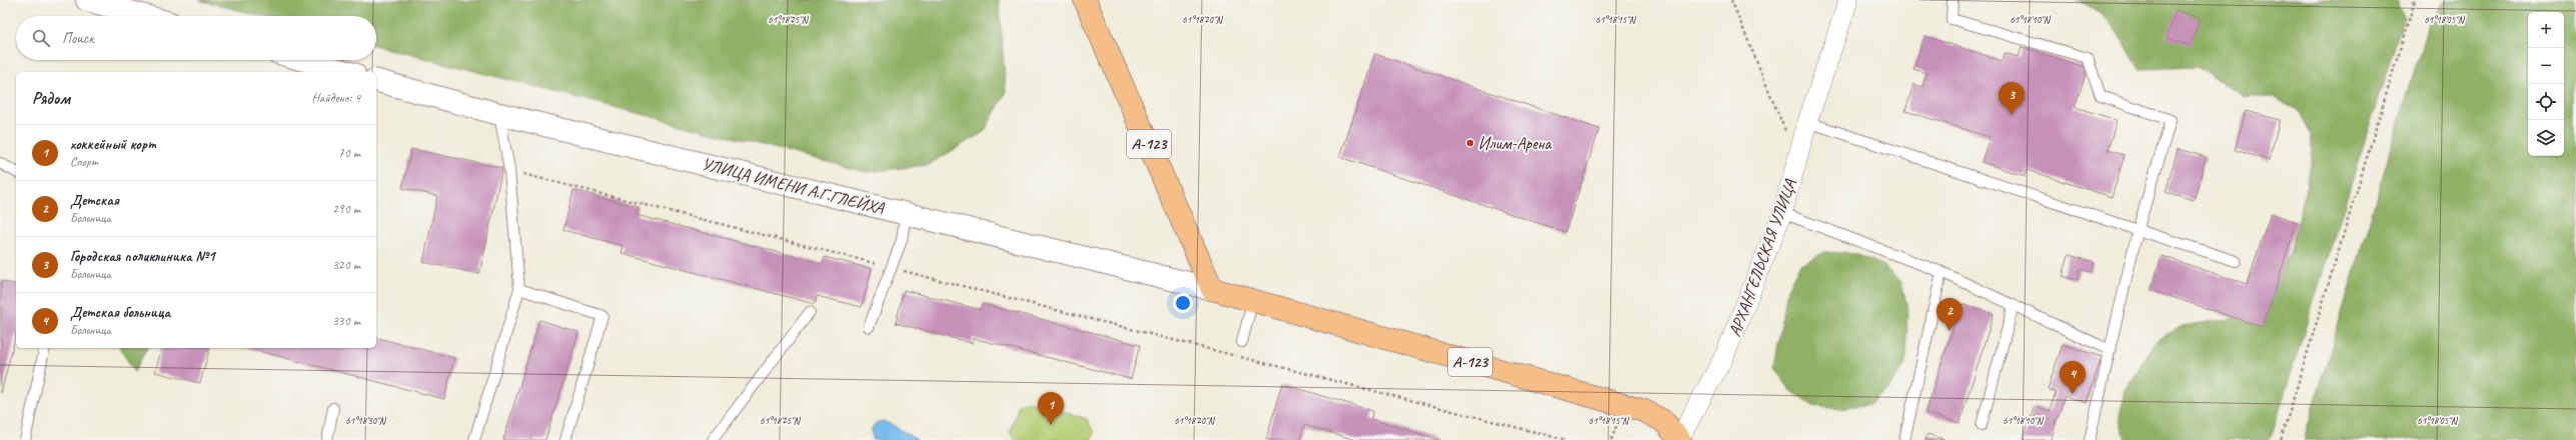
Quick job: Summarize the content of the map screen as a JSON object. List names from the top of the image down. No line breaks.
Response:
{"streets":{"main road":["А-123"],"street":["УЛИЦА ИМЕНИ А.Г.ГЛЕЙХА","АРХАНГЕЛЬСКАЯ УЛИЦА"]},"crossings":[["А-123","УЛИЦА ИМЕНИ А.Г.ГЛЕЙХА"],["А-123","АРХАНГЕЛЬСКАЯ УЛИЦА"]],"places":["Илим-Арена"],"page":{"map_buttons":["+","−"],"search":"Поиск","heading":["Рядом","Найдено: 4"],"pins":["3","2","4","1"],"list":[{"mark":"1","name":"хоккейный корт","note":"Спорт","value":"70 m"},{"mark":"2","name":"Детская","note":"Больница","value":"290 m"},{"mark":"3","name":"Городская поликлиника №1","note":"Больница","value":"320 m"},{"mark":"4","name":"Детская больница","note":"Больница","value":"330 m"}]},"coordinates":["61°18'25\"N","61°18'20\"N","61°18'15\"N","61°18'10\"N","61°18'05\"N","61°18'30\"N"]}
